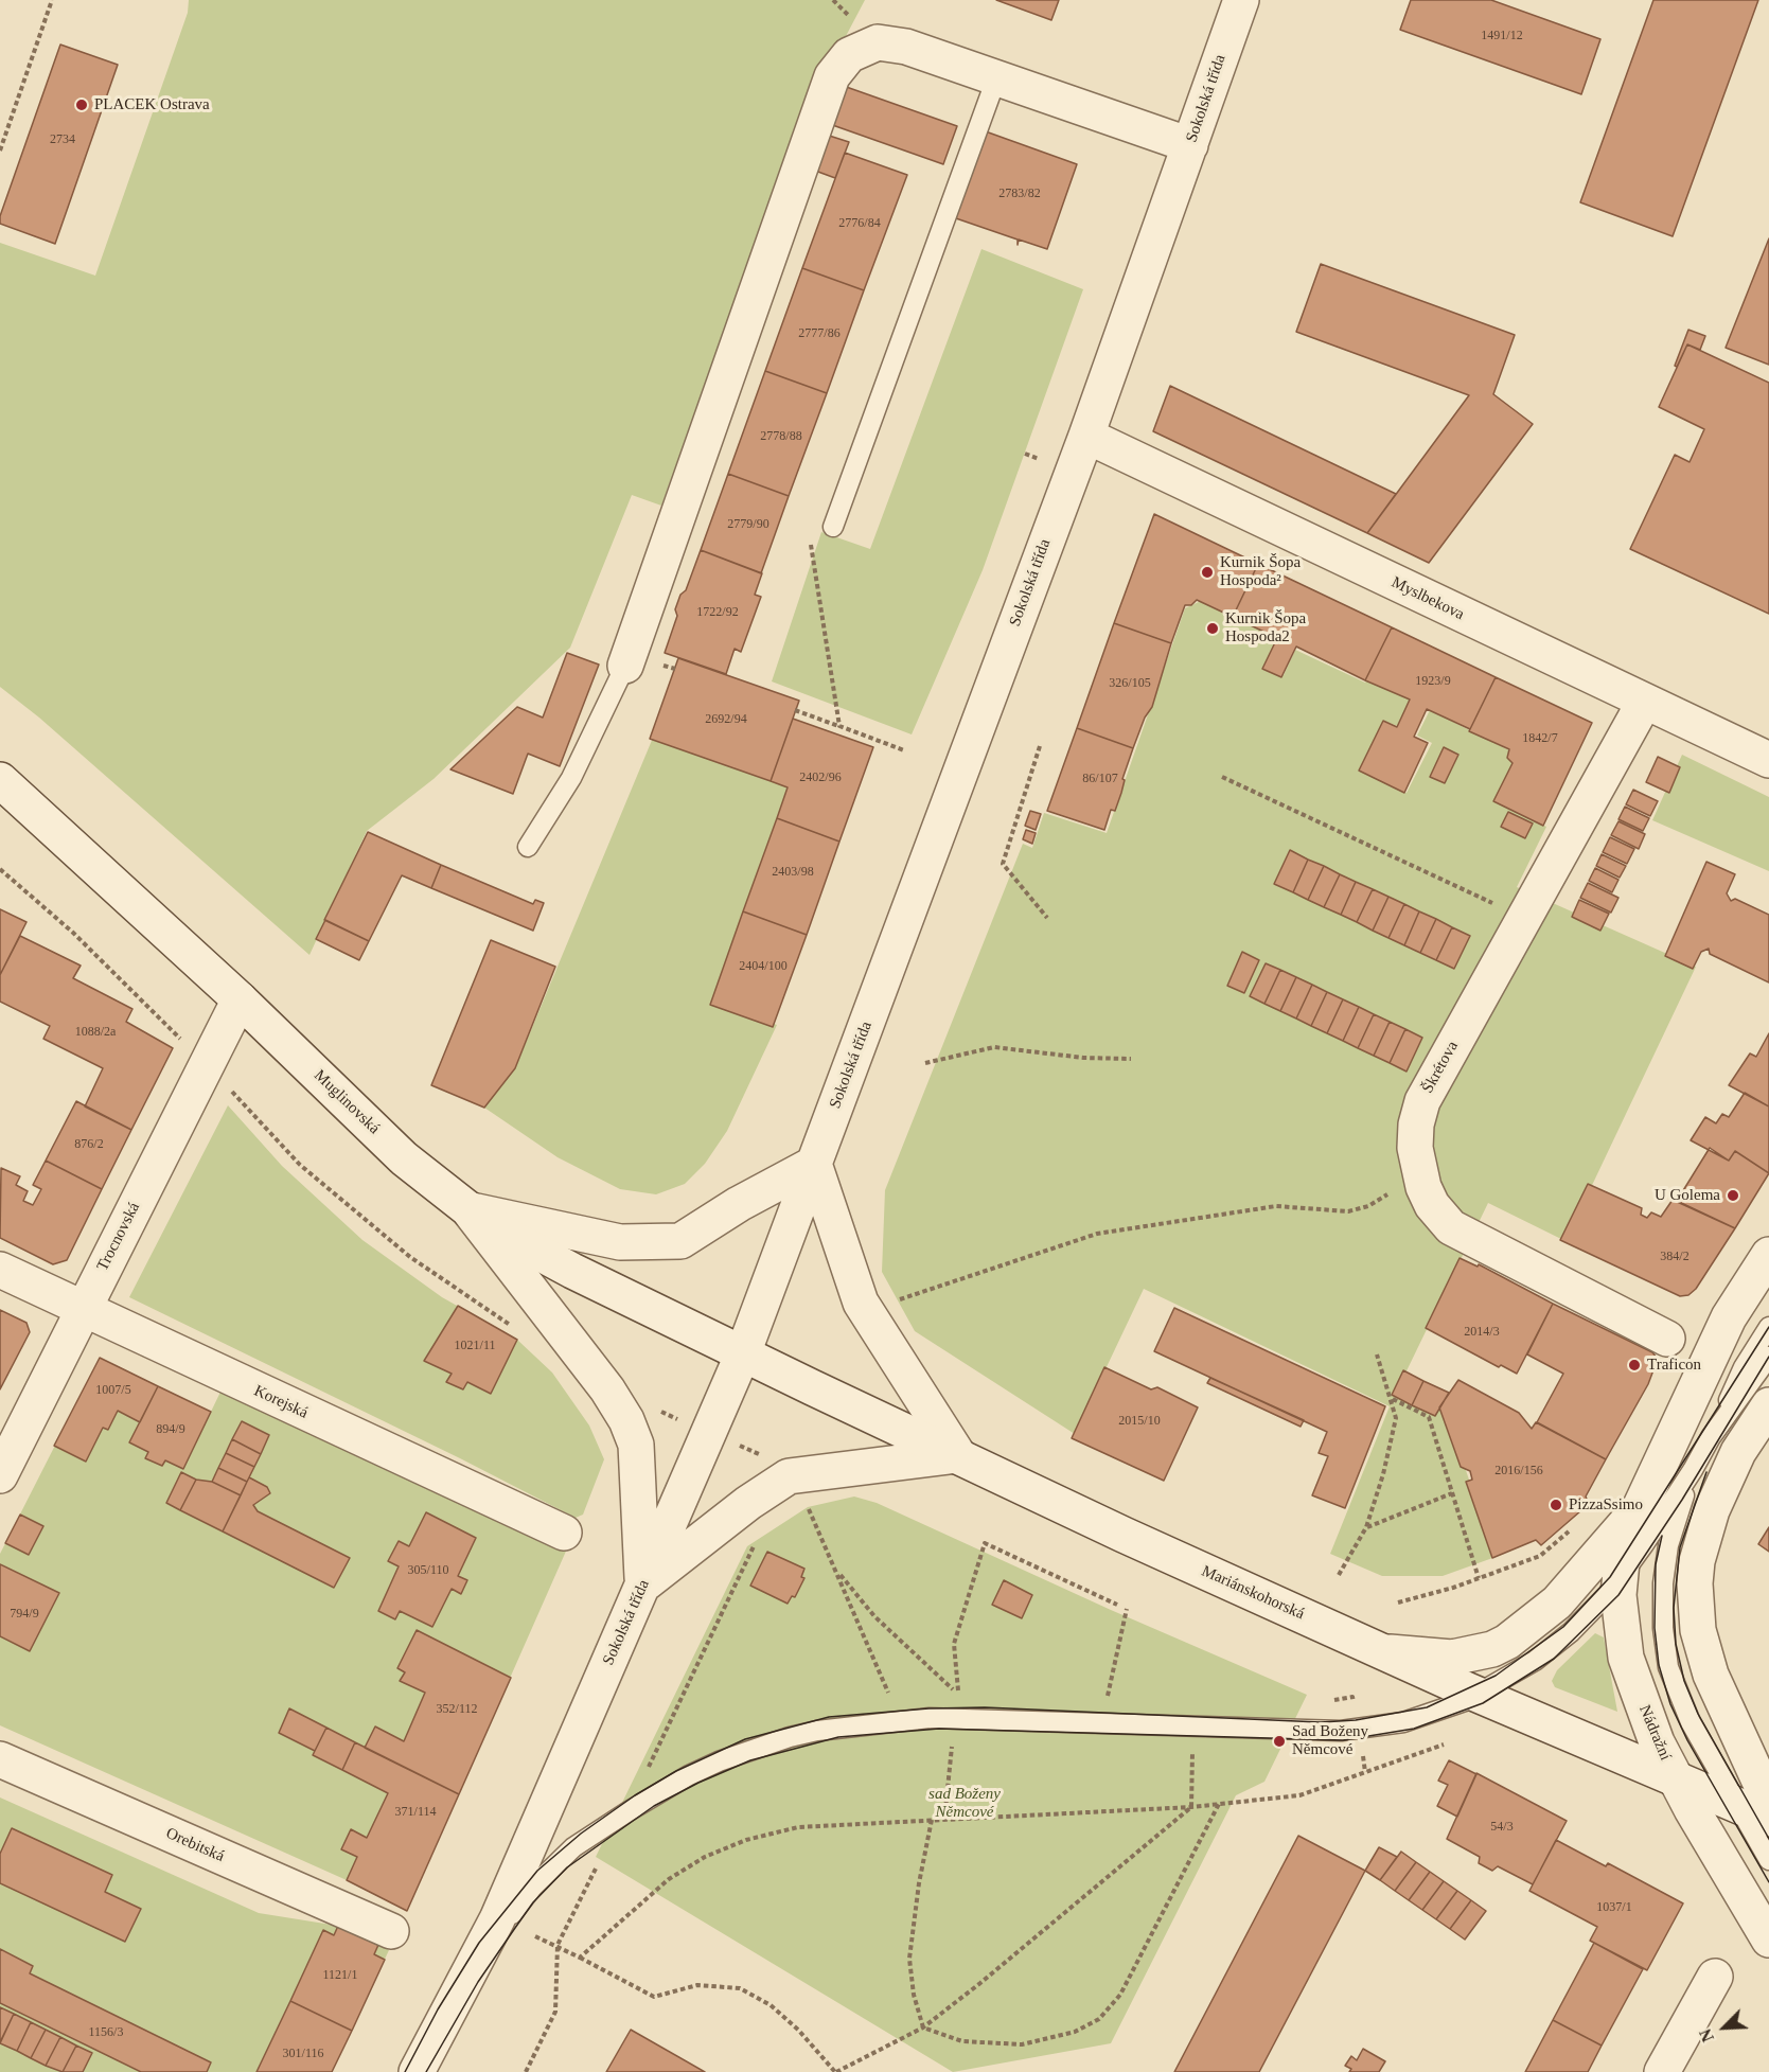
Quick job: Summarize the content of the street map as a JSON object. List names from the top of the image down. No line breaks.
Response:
{"streets":{"street":["Sokolská třída","Myslbekova","Škrétova","Muglinovská","Trocnovská","Korejská","Mariánskohorská","Nádražní","Orebitská"]},"crossings":[["Sokolská třída","Myslbekova"],["Sokolská třída","Muglinovská"],["Sokolská třída","Mariánskohorská"],["Myslbekova","Škrétova"],["Muglinovská","Trocnovská"],["Muglinovská","Mariánskohorská"],["Trocnovská","Korejská"],["Mariánskohorská","Nádražní"]],"parks":["sad Boženy Němcové"],"places":["PLACEK Ostrava","Kurnik Šopa Hospoda²","Kurnik Šopa Hospoda2","U Golema","Traficon","PizzaSsimo","Sad Boženy Němcové"],"house_numbers":["1491/12","2734","2783/82","2776/84","2777/86","2778/88","2779/90","1722/92","1923/9","326/105","2692/94","1842/7","2402/96","86/107","2403/98","2404/100","1088/2a","876/2","384/2","2014/3","1021/11","1007/5","2015/10","894/9","2016/156","305/110","794/9","352/112","371/114","54/3","1037/1","1121/1","1156/3","301/116"],"north":"bottom left"}
